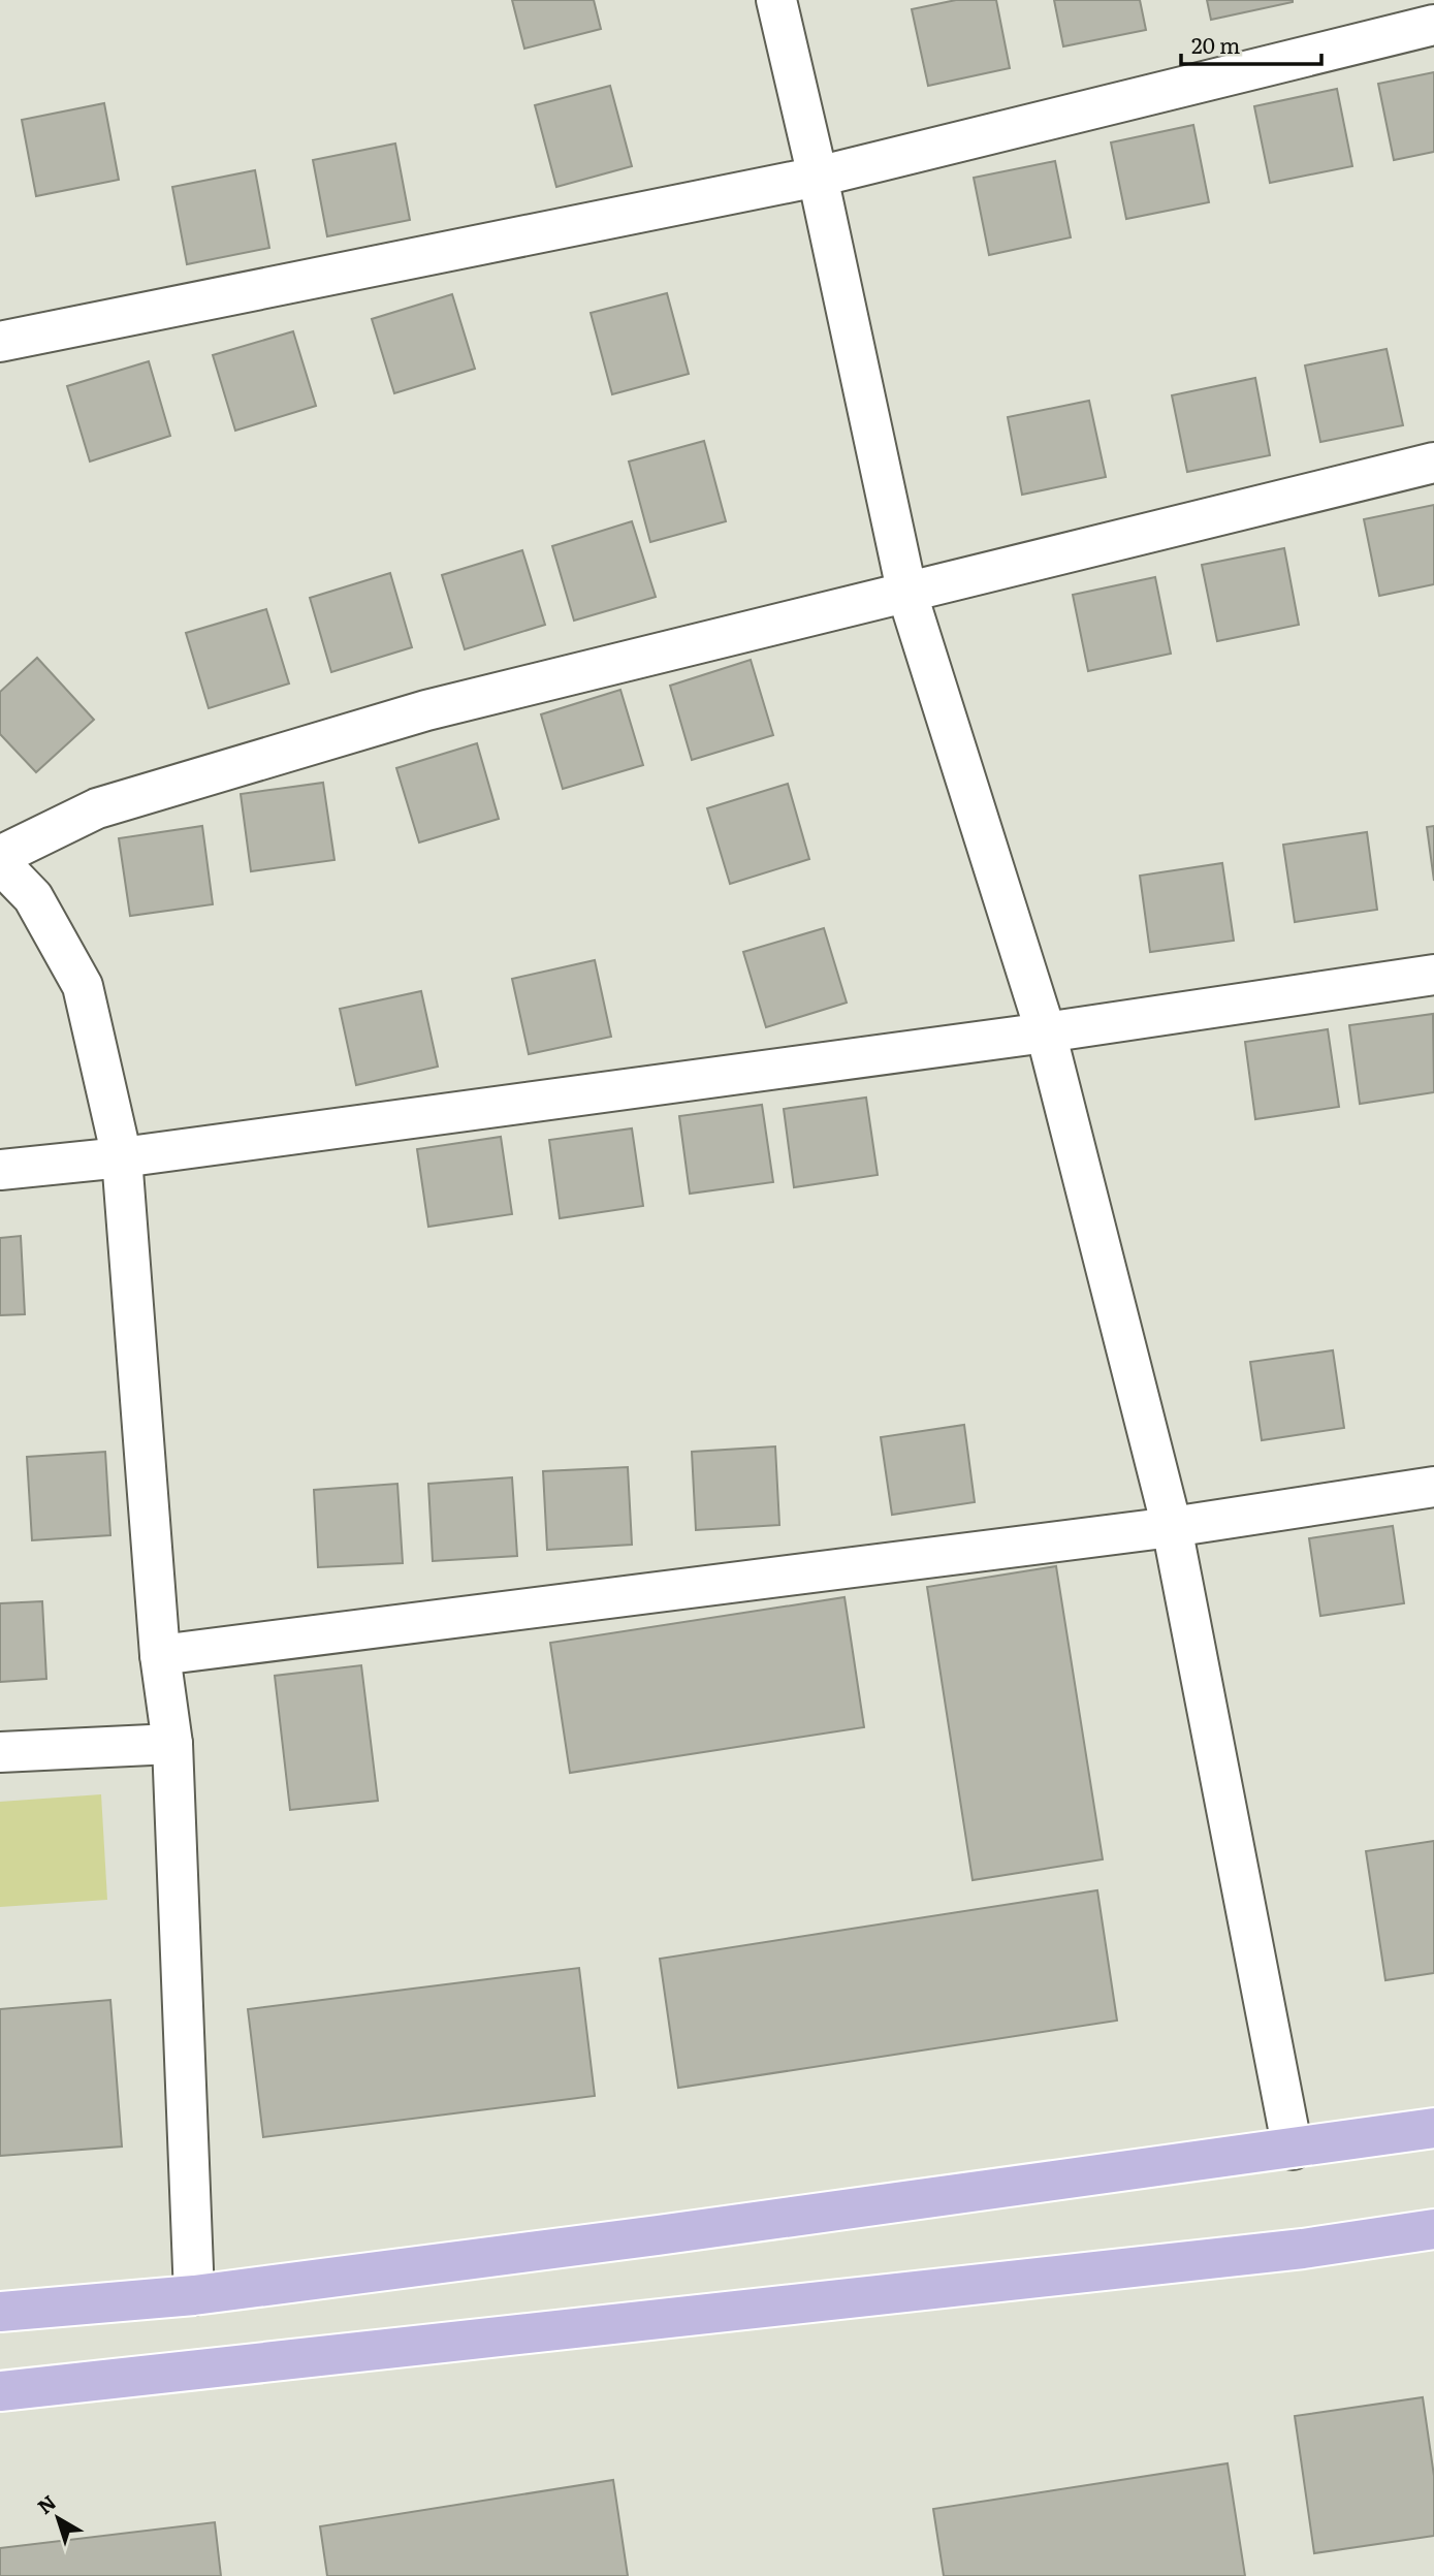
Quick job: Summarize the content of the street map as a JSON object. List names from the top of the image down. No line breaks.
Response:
{"scale_bar":"20 m","north":"top left"}
